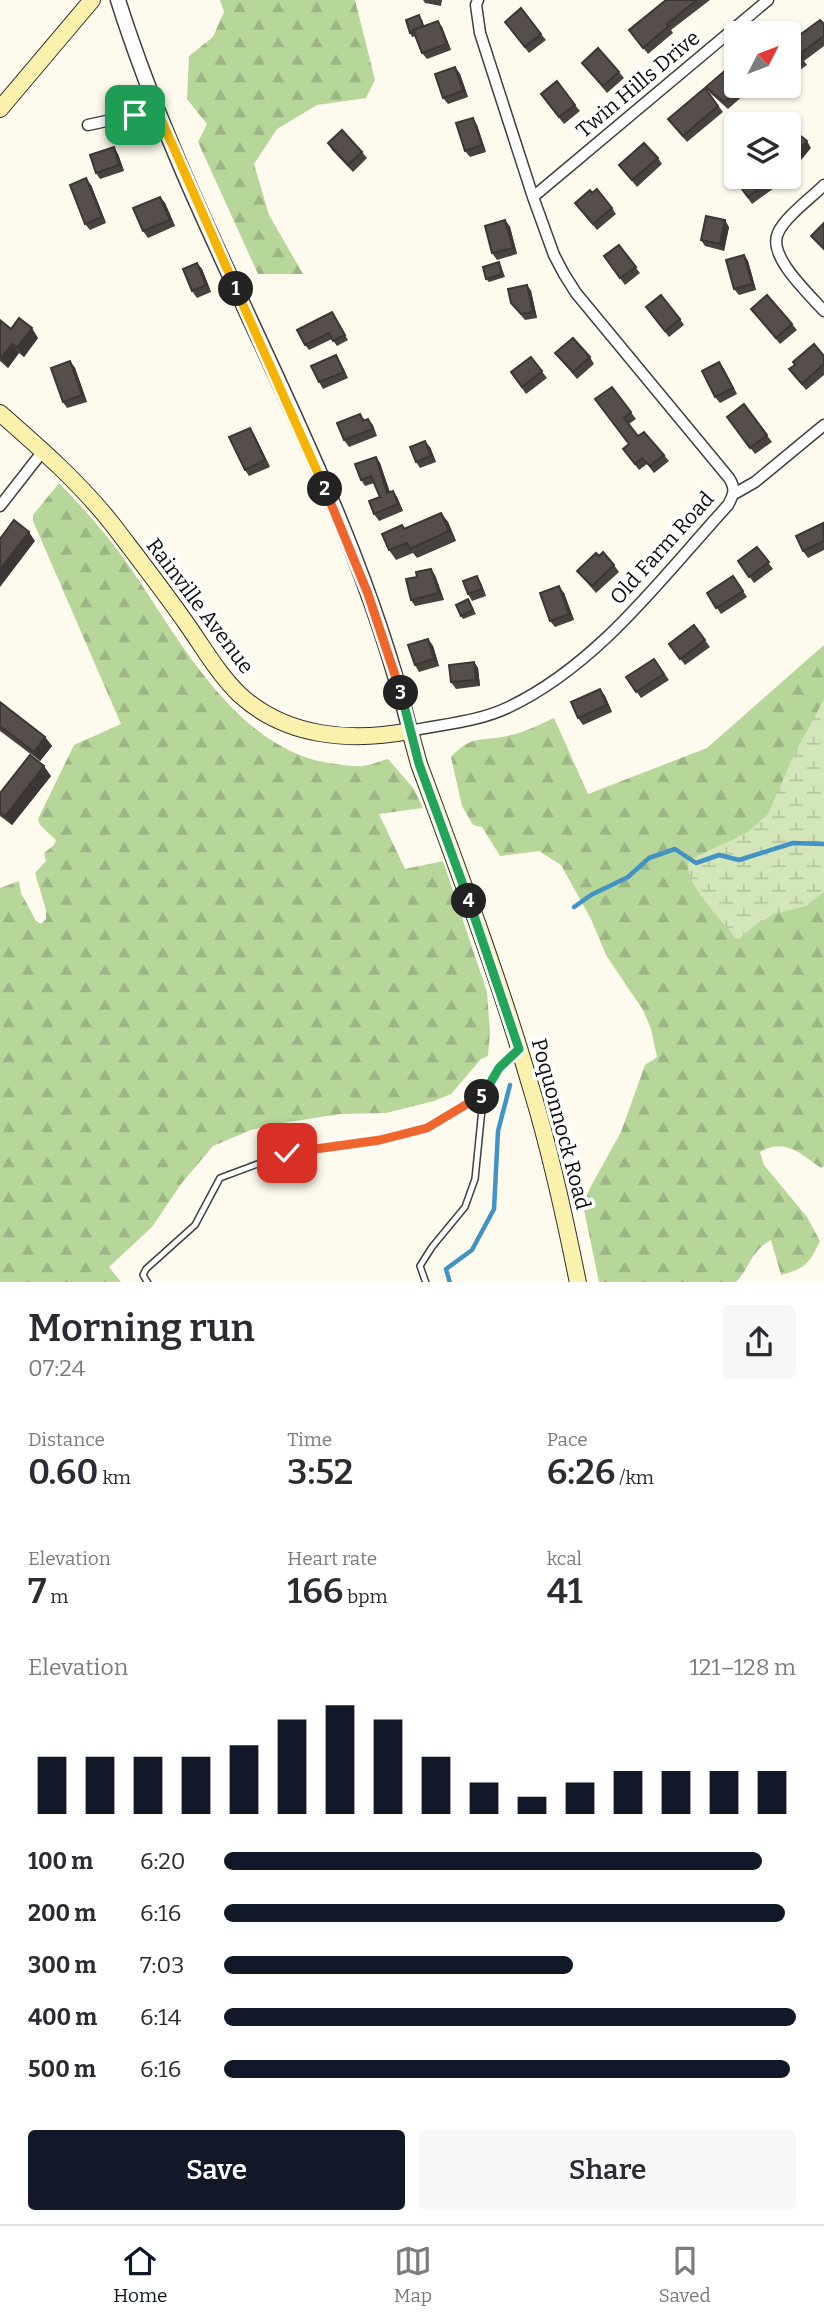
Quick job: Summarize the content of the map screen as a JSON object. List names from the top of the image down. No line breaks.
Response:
{"streets":{"main road":["Rainville Avenue","Poquonnock Road"],"street":["Twin Hills Drive","Old Farm Road"]},"crossings":[["Twin Hills Drive","Old Farm Road"],["Old Farm Road","Rainville Avenue"],["Old Farm Road","Poquonnock Road"],["Rainville Avenue","Poquonnock Road"]],"north":"top right","page":{"pins":["1","2","3","4","5"],"heading":["Morning run","07:24"],"stats":[["Distance","0.60 km"],["Time","3:52"],["Pace","6:26 /km"],["Elevation","7 m"],["Heart rate","166 bpm"],["kcal","41"]],"chart":["Elevation","121–128 m"],"list":[{"name":"100 m","note":"6:20"},{"name":"200 m","note":"6:16"},{"name":"300 m","note":"7:03"},{"name":"400 m","note":"6:14"},{"name":"500 m","note":"6:16"}],"buttons":["Save","Share"],"tabs":["Home","Map","Saved"]}}
